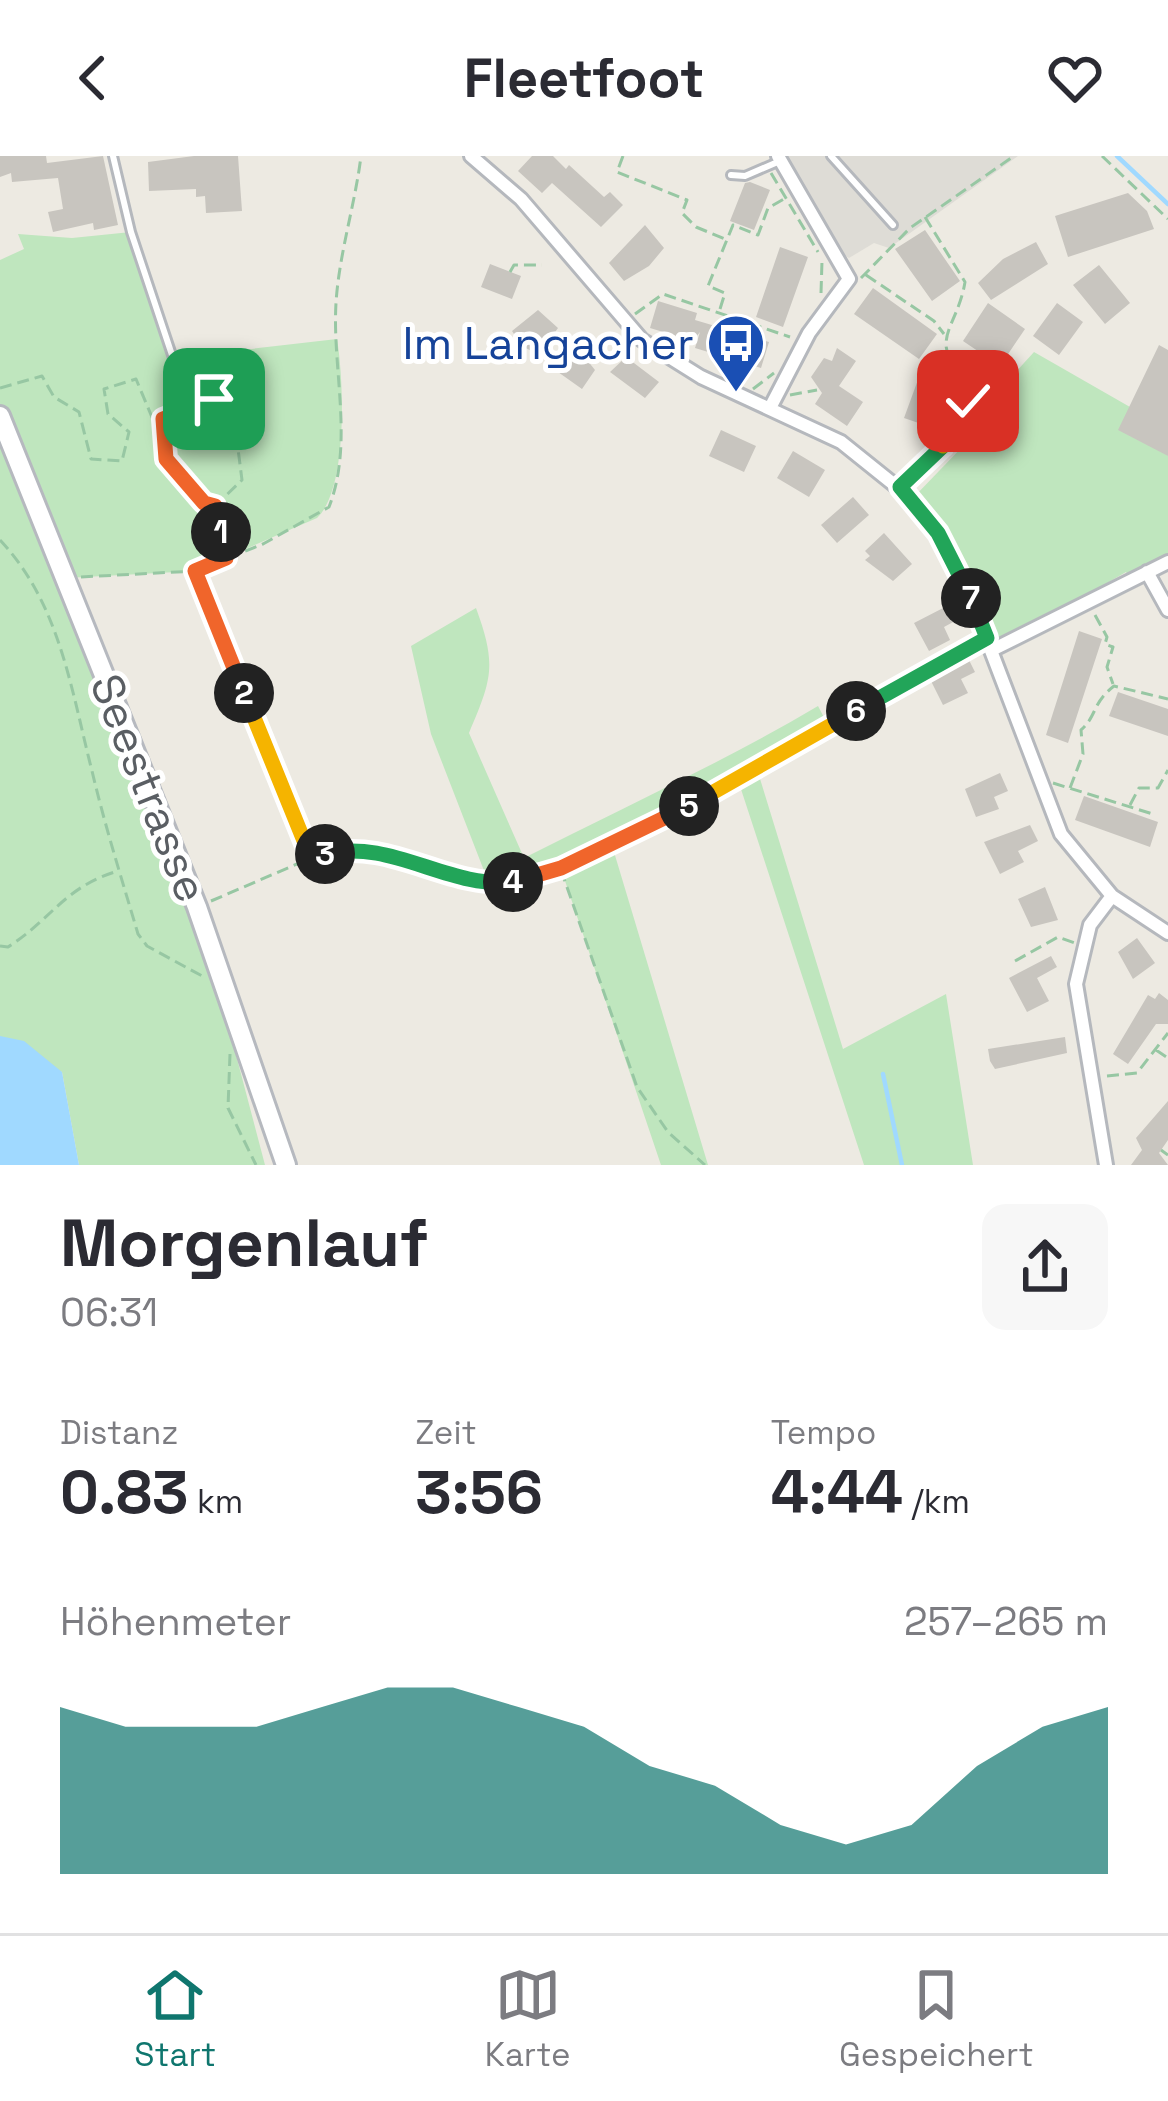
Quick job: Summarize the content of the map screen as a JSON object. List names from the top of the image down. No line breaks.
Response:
{"streets":{"street":["Seestrasse"]},"places":{"bus stop":["Im Langacher"]},"page":{"header":"Fleetfoot","pins":["1","7","2","6","5","3","4"],"heading":["Morgenlauf","06:31"],"stats":[["Distanz","0.83 km"],["Zeit","3:56"],["Tempo","4:44 /km"]],"chart":["Höhenmeter","257–265 m"],"tabs":["Start","Karte","Gespeichert"]}}
